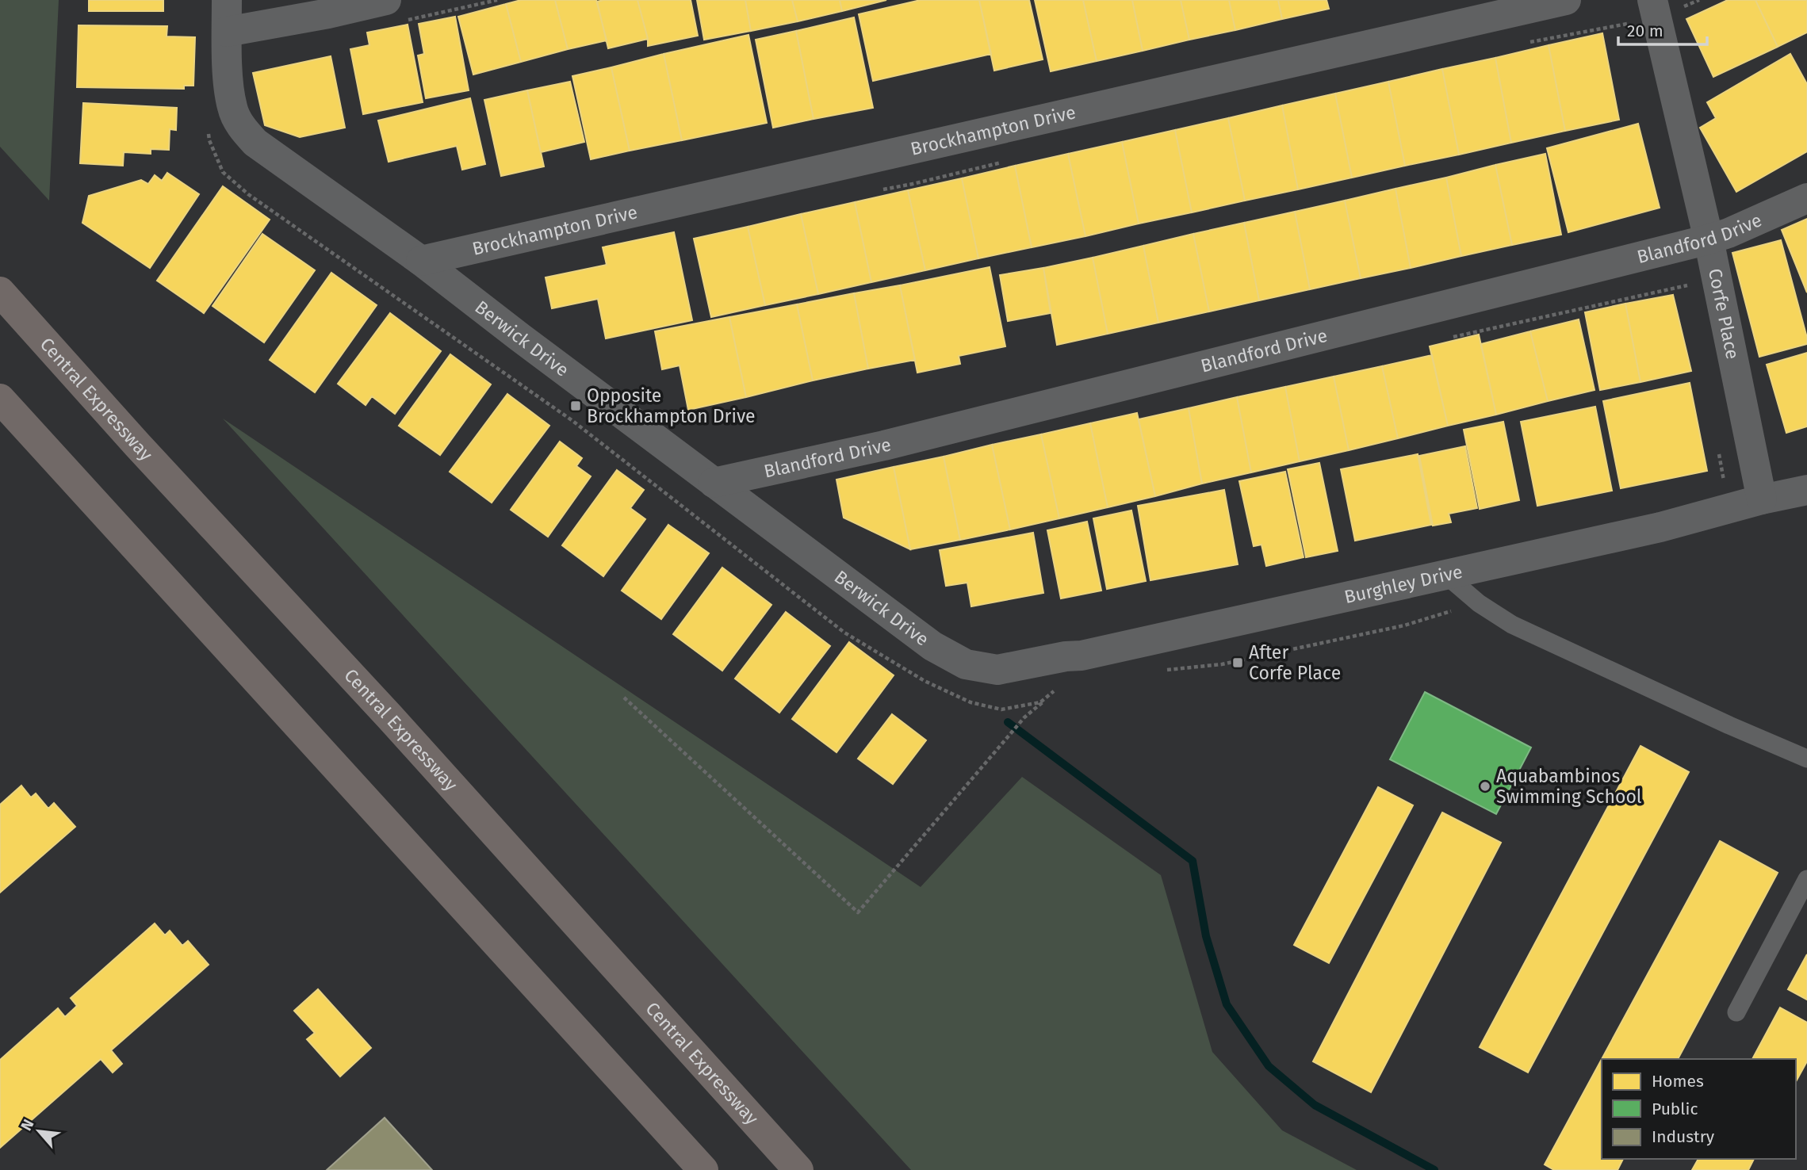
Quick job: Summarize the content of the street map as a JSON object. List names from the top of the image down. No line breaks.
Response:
{"streets":{"highway":["Central Expressway"],"street":["Brockhampton Drive","Blandford Drive","Corfe Place","Berwick Drive","Burghley Drive"]},"crossings":[["Brockhampton Drive","Berwick Drive"],["Blandford Drive","Corfe Place"],["Blandford Drive","Berwick Drive"],["Corfe Place","Burghley Drive"],["Berwick Drive","Burghley Drive"]],"places":{"transit":["Opposite Brockhampton Drive","After Corfe Place"],"other":["Aquabambinos Swimming School"]},"legend":["Homes","Public","Industry"],"scale_bar":"20 m","north":"top left"}
